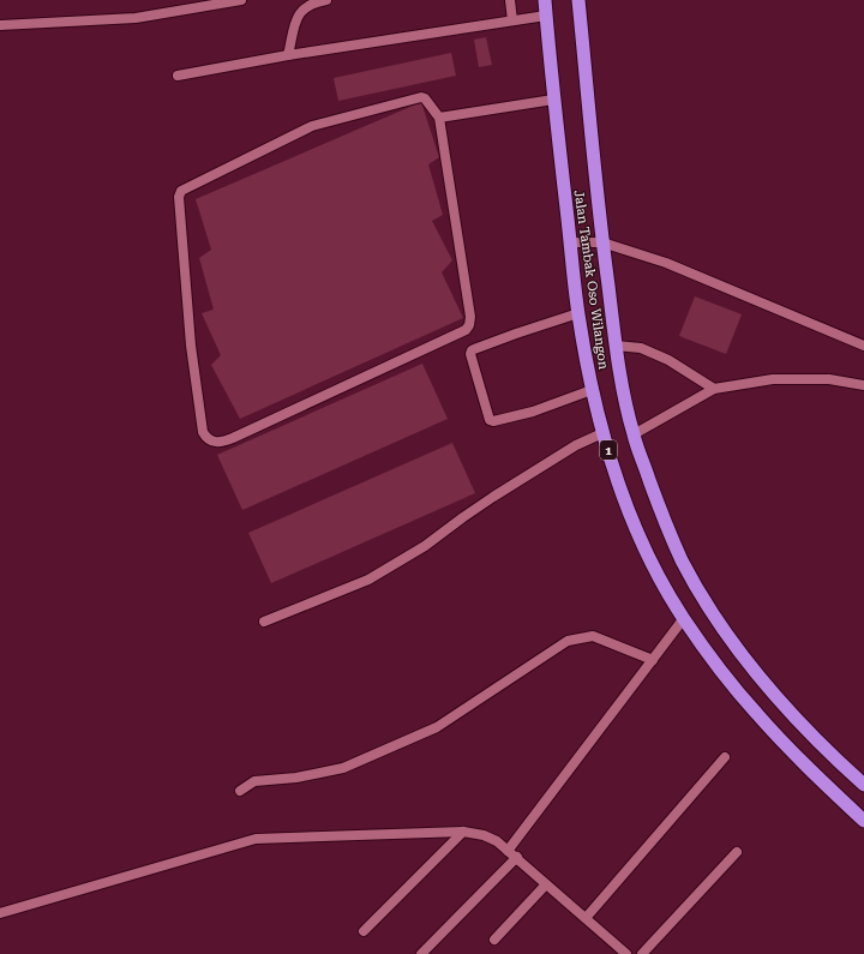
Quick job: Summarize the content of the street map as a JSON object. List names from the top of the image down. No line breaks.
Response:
{"streets":{"highway":["Jalan Tambak Oso Wilangon","1"]}}
